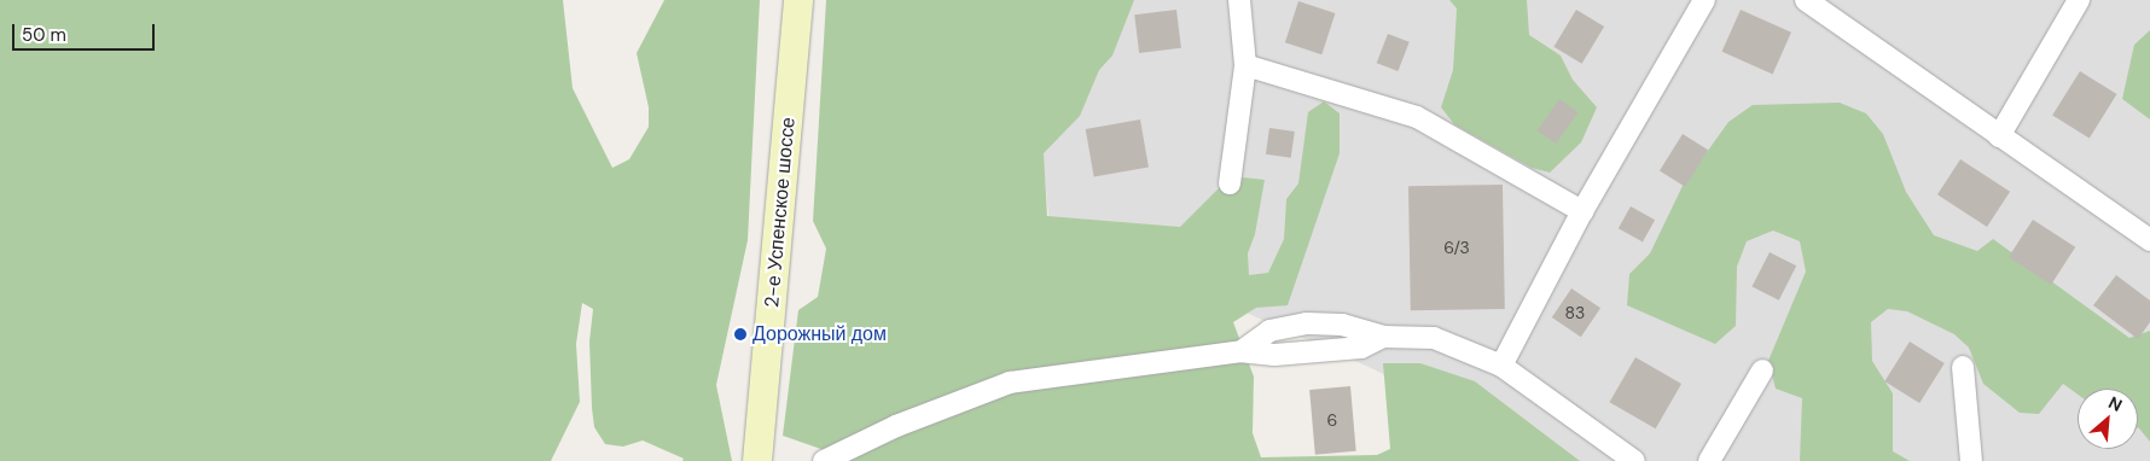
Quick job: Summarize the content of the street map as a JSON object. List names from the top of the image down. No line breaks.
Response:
{"streets":{"main road":["2-е Успенское шоссе"]},"places":["Дорожный дом"],"house_numbers":["6/3","83","6"],"scale_bar":"50 m","north":"top right"}
